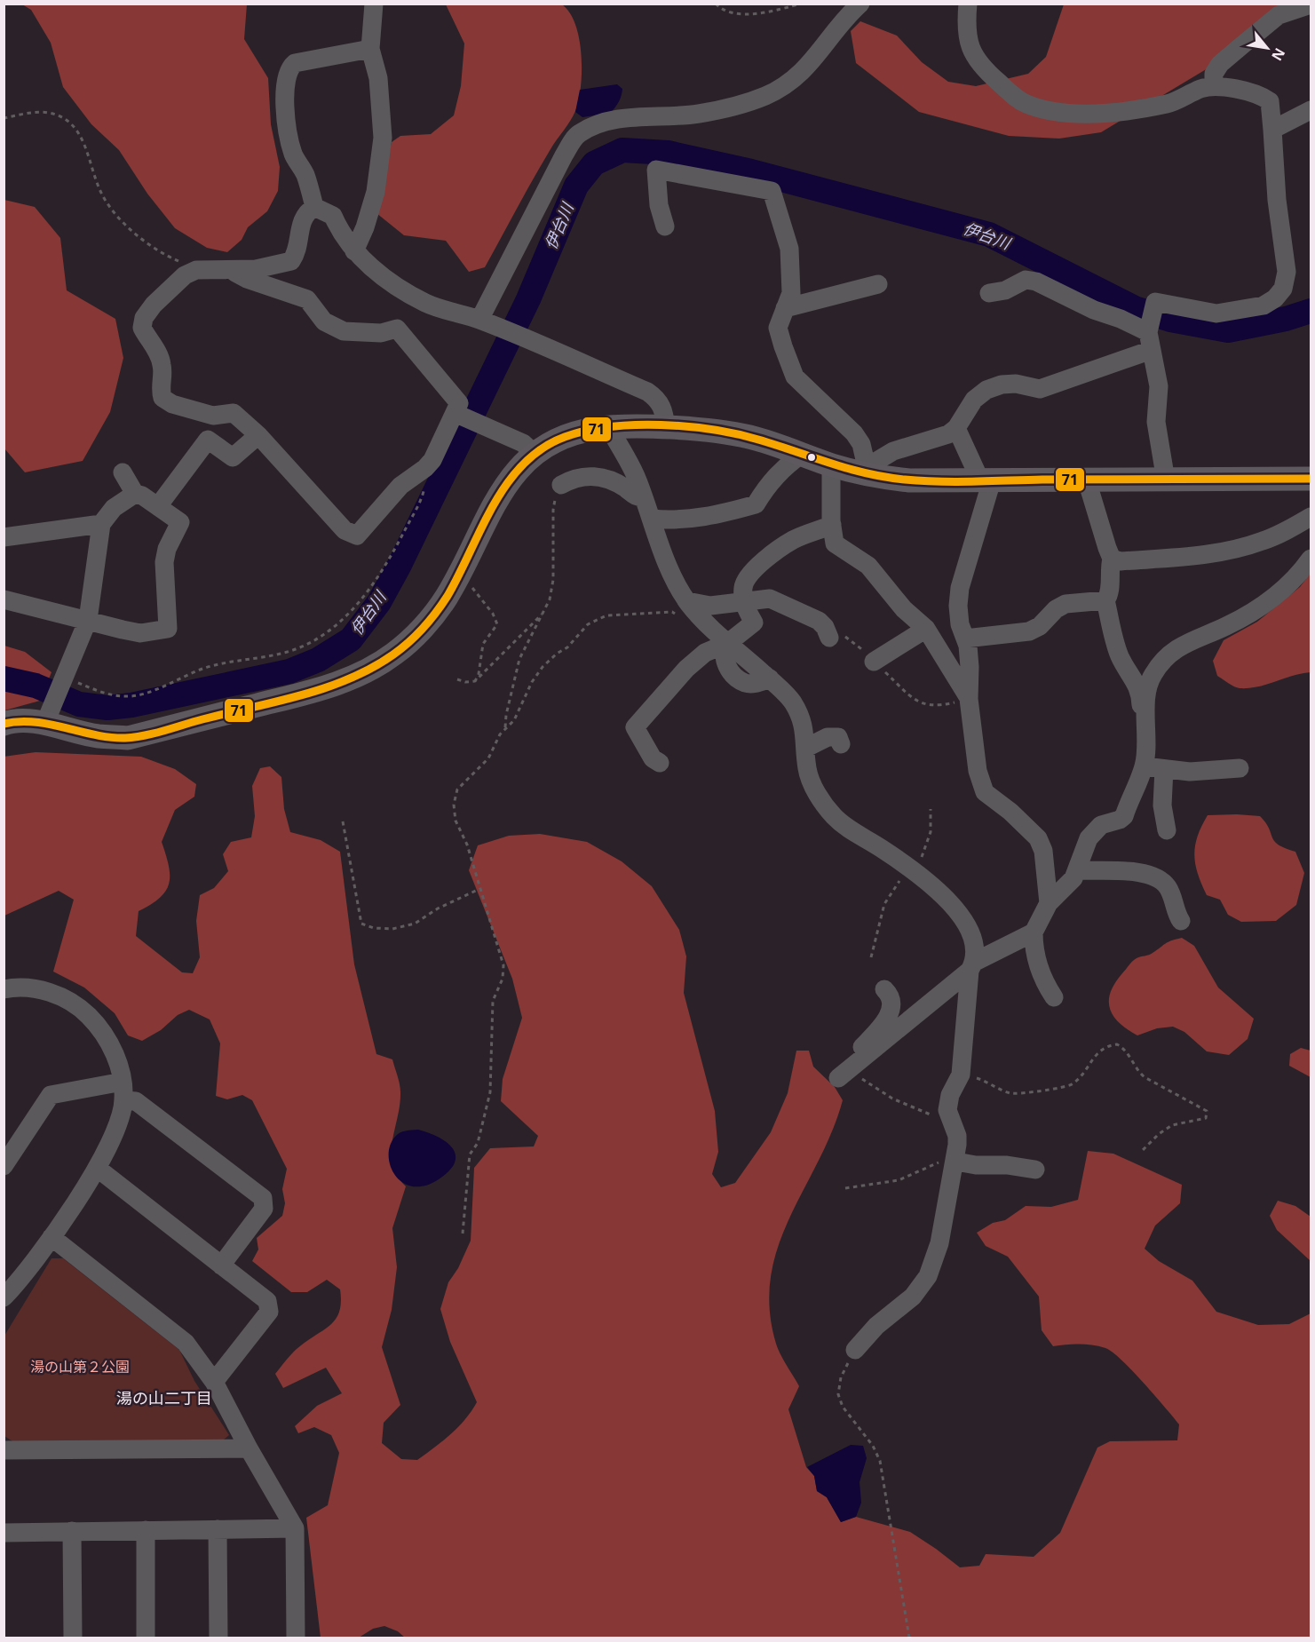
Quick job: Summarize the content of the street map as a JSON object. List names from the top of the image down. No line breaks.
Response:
{"districts":["湯の山二丁目"],"water":["伊台川"],"parks":["湯の山第２公園"],"lines":["transit line 71"],"north":"bottom right"}
